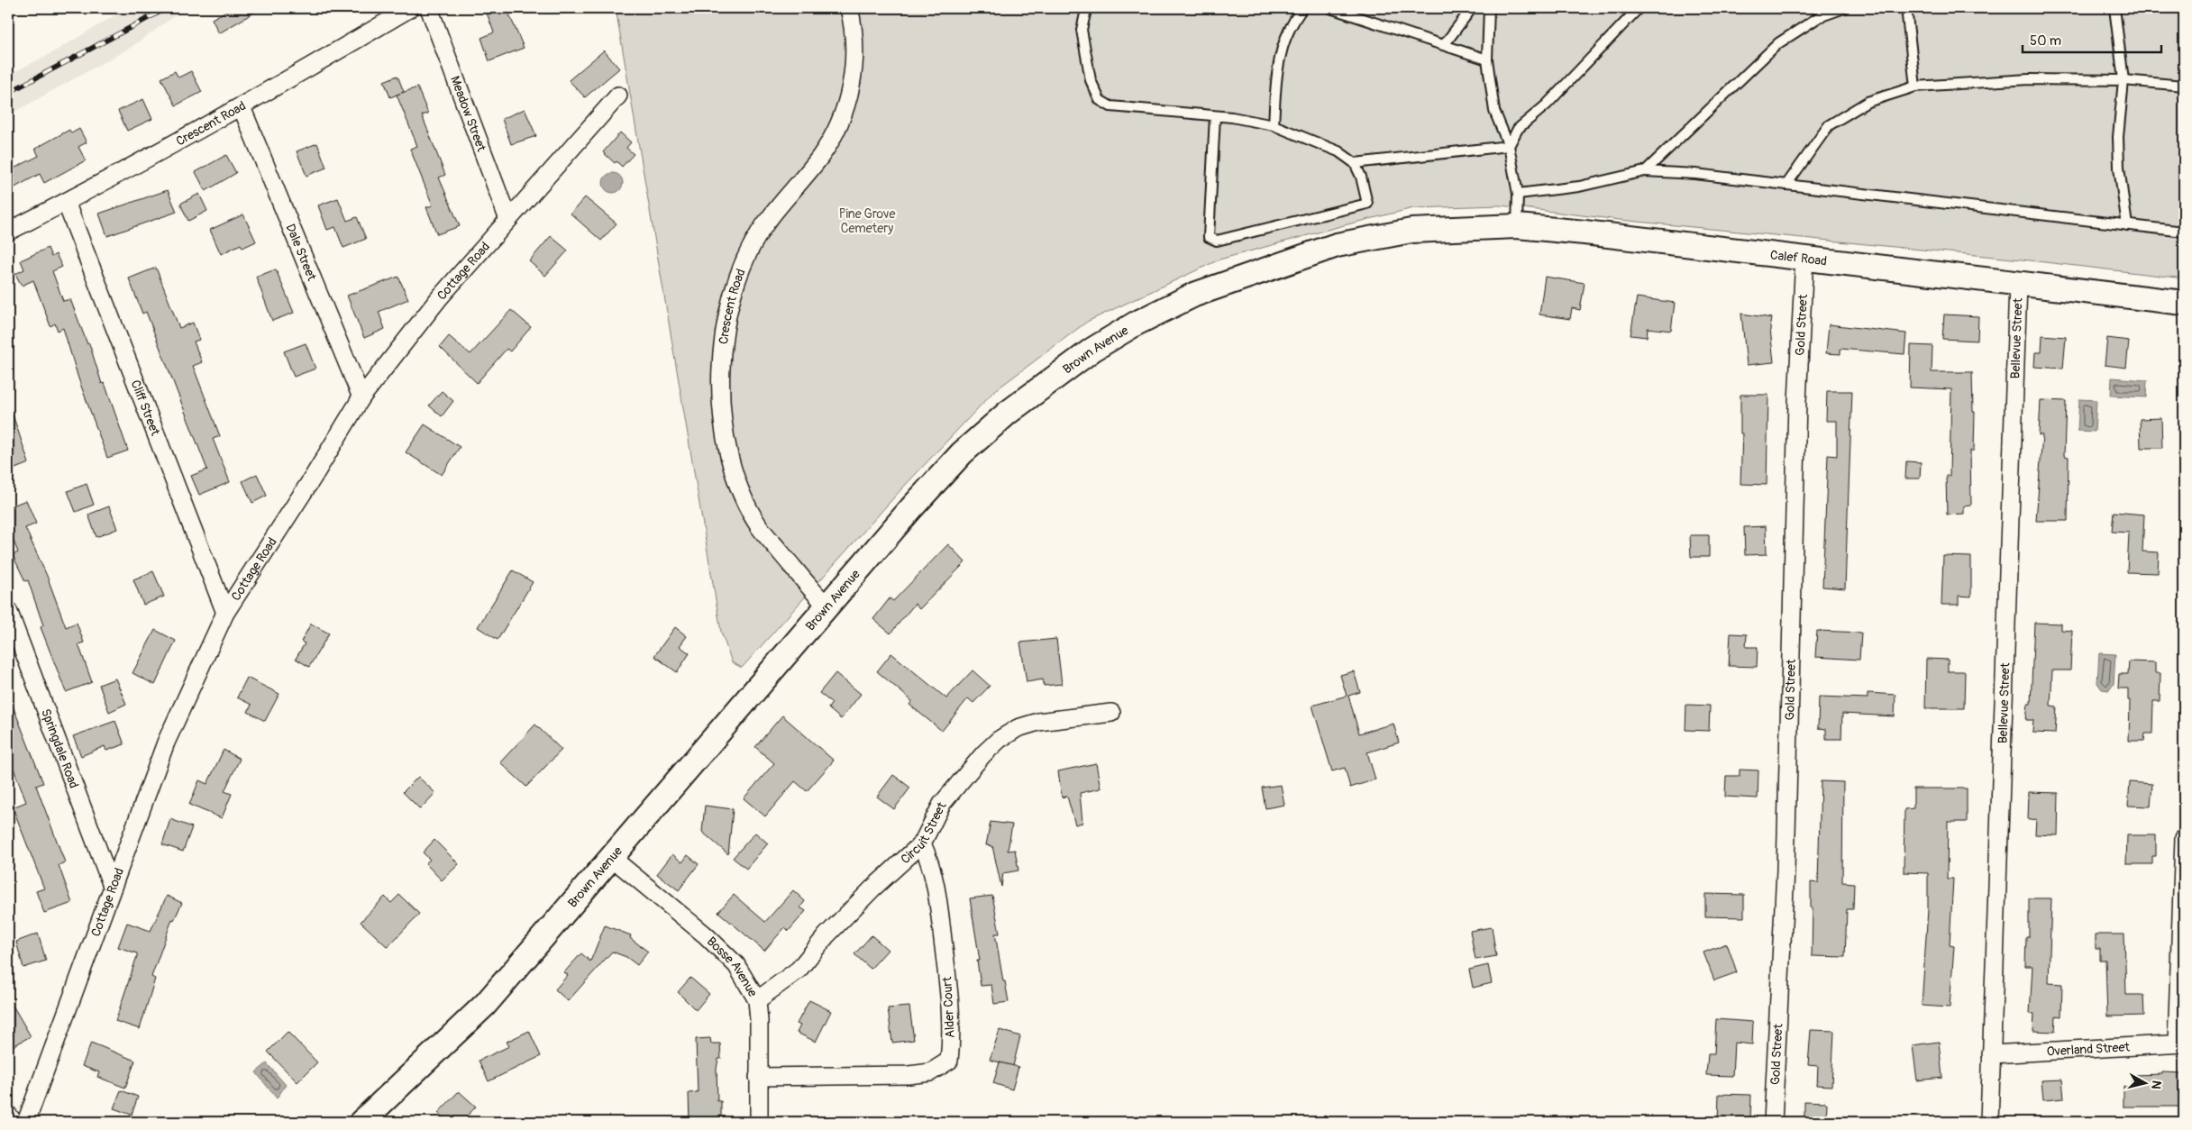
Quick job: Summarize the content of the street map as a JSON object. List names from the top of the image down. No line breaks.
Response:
{"streets":{"main road":["Calef Road","Brown Avenue"],"street":["Meadow Street","Crescent Road","Dale Street","Cottage Road","Gold Street","Bellevue Street","Cliff Street","Springdale Road","Circuit Street","Bosse Avenue","Alder Court","Overland Street"]},"crossings":[["Meadow Street","Cottage Road"],["Crescent Road","Dale Street"],["Crescent Road","Brown Avenue"],["Crescent Road","Cliff Street"],["Dale Street","Cottage Road"],["Calef Road","Gold Street"],["Calef Road","Bellevue Street"],["Calef Road","Brown Avenue"],["Cottage Road","Cliff Street"],["Cottage Road","Springdale Road"],["Bellevue Street","Overland Street"],["Brown Avenue","Bosse Avenue"],["Circuit Street","Bosse Avenue"],["Circuit Street","Alder Court"],["Bosse Avenue","Alder Court"]],"parks":["Pine Grove Cemetery"],"scale_bar":"50 m","north":"right"}
